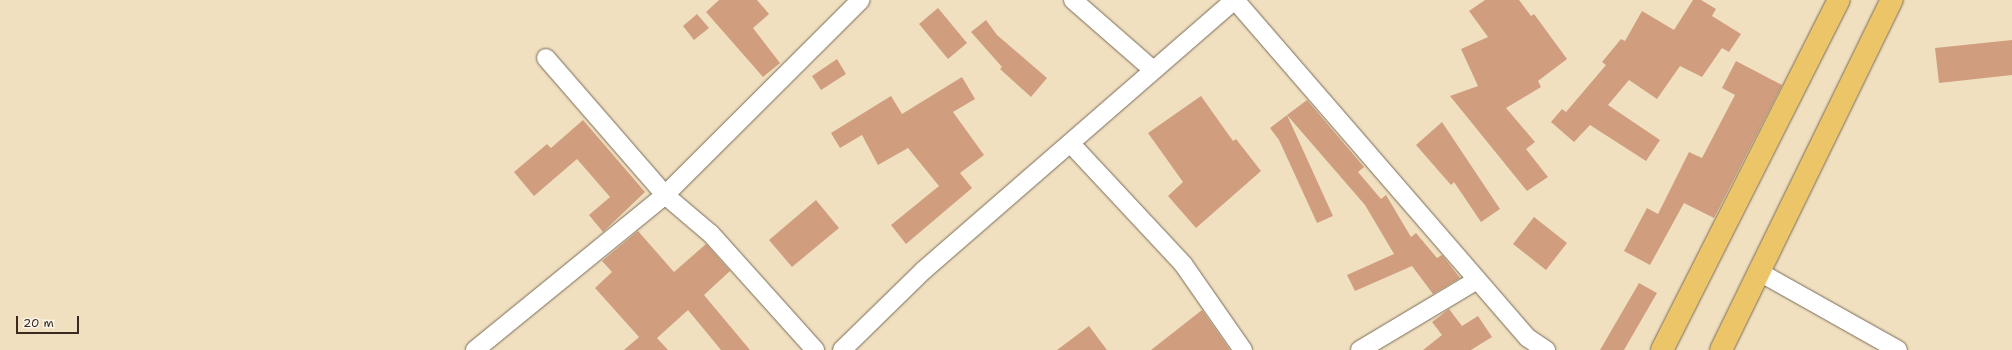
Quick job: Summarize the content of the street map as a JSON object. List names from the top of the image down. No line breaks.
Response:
{"scale_bar":"20 m"}
